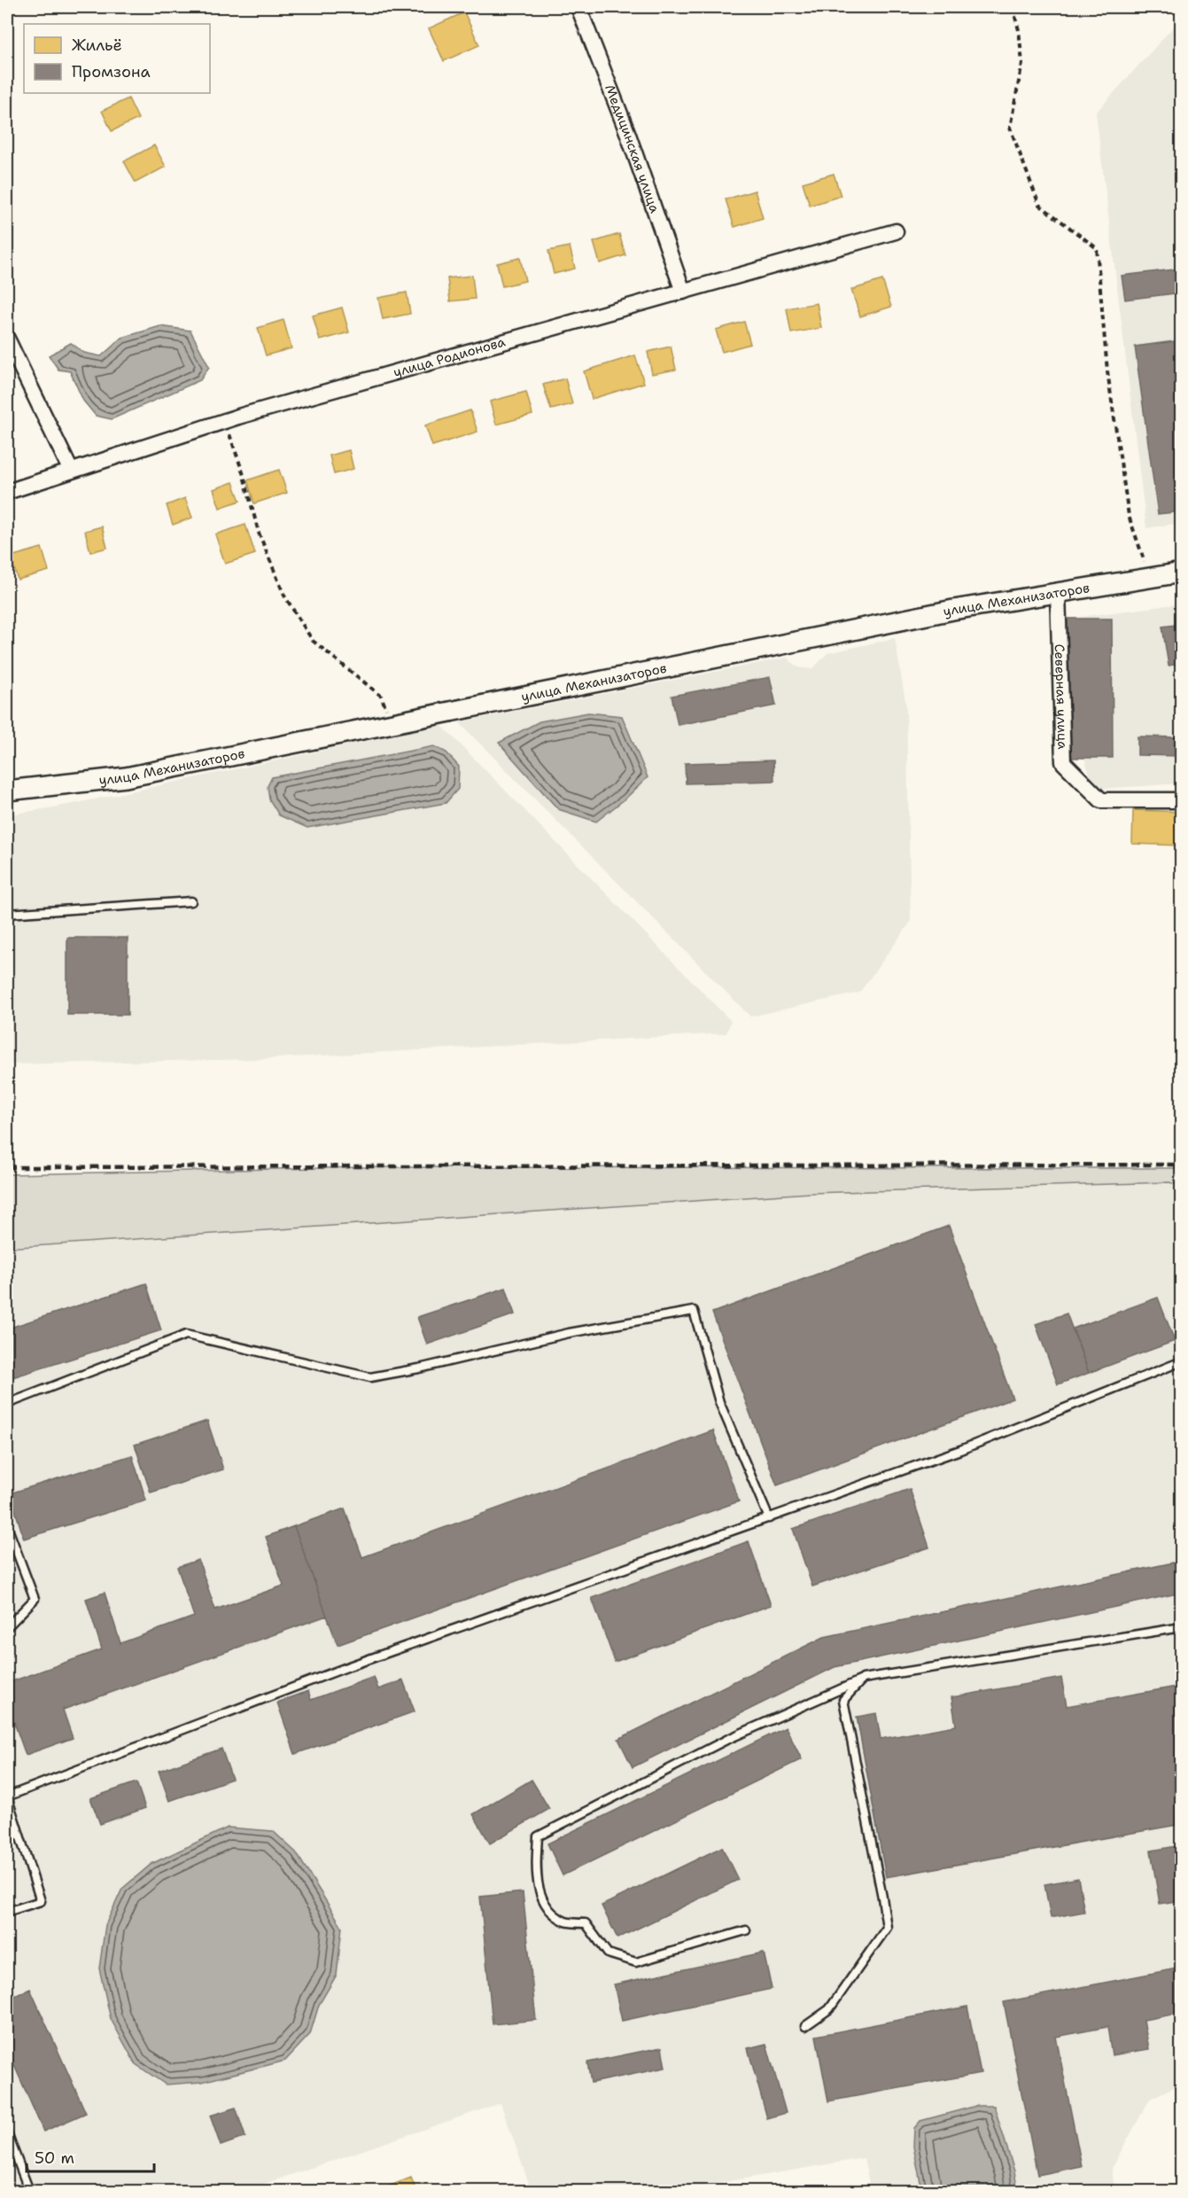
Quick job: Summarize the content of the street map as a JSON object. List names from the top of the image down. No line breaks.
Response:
{"streets":{"street":["Медицинская улица","улица Родионова","улица Механизаторов","Северная улица"]},"crossings":[["Медицинская улица","улица Родионова"],["улица Механизаторов","Северная улица"]],"legend":["Жильё","Промзона"],"scale_bar":"50 m"}
